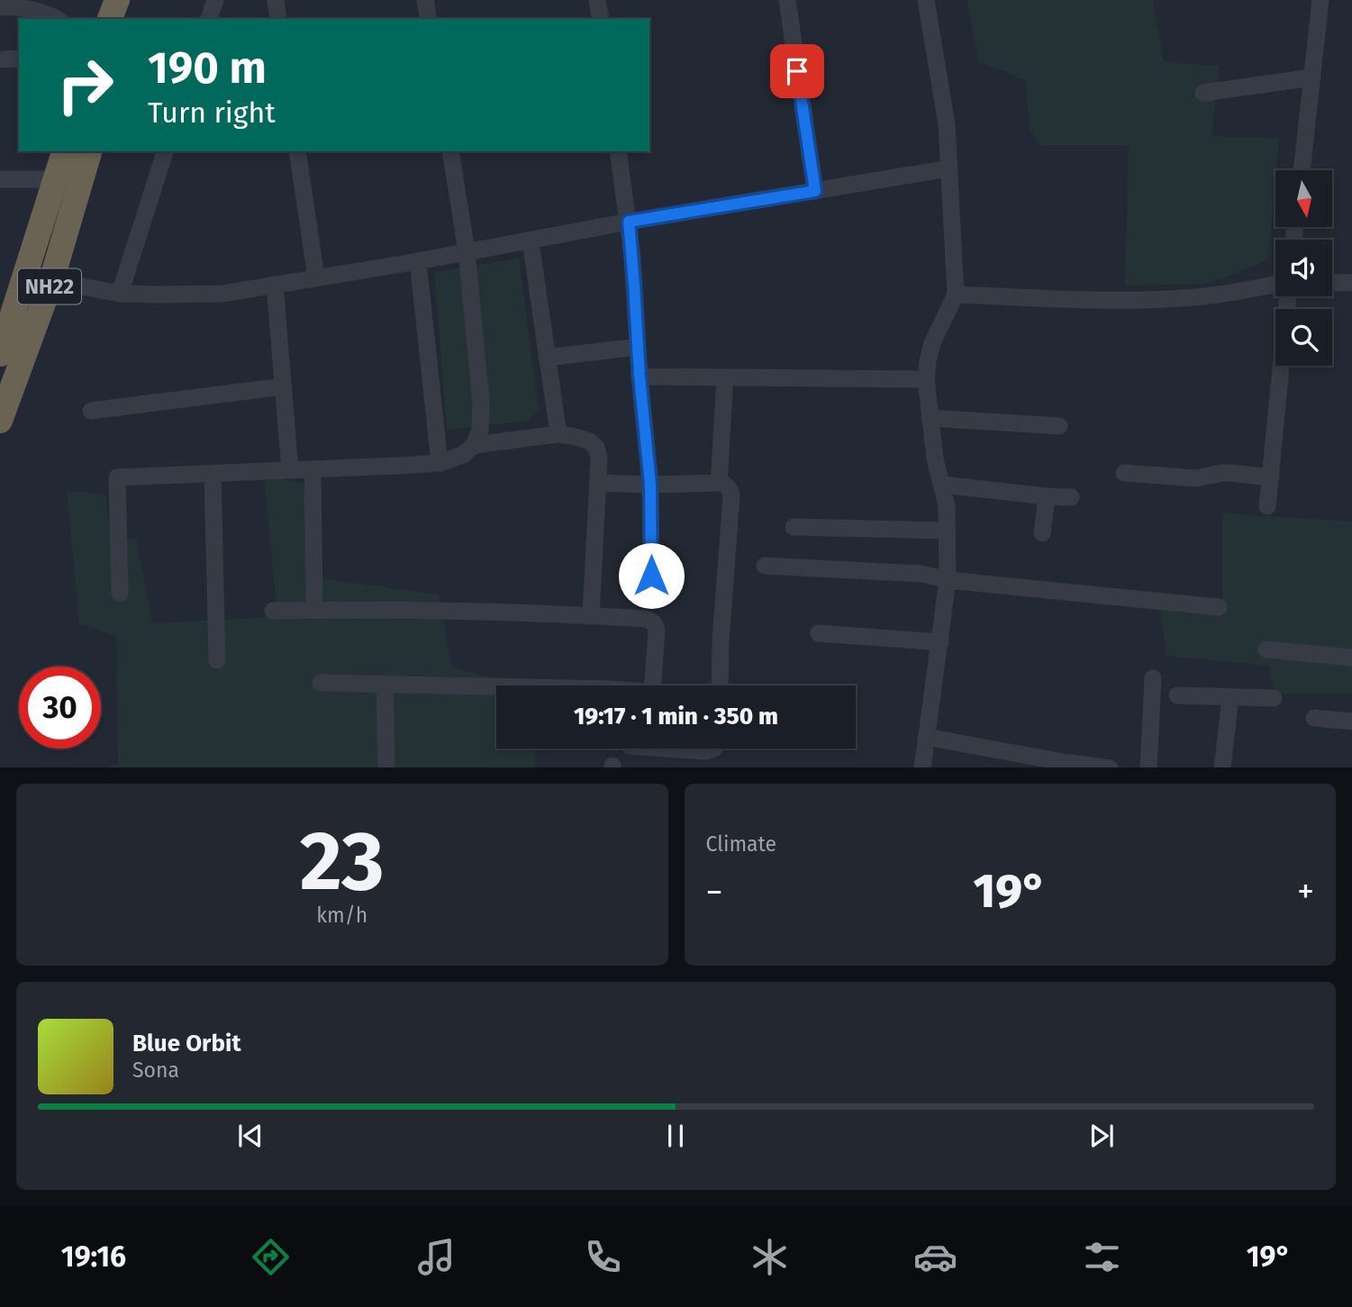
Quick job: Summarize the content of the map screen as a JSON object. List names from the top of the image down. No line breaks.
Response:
{"streets":{"highway":["NH22"]},"north":"bottom","page":{"turn":["190 m","Turn right"],"limit":"30","trip":"19:17 · 1 min · 350 m","tile":[["23","km/h"],"Climate"],"heat":["−","19°","+"],"song":["Blue Orbit","Sona"],"tabs":["19:16","19°"]}}
